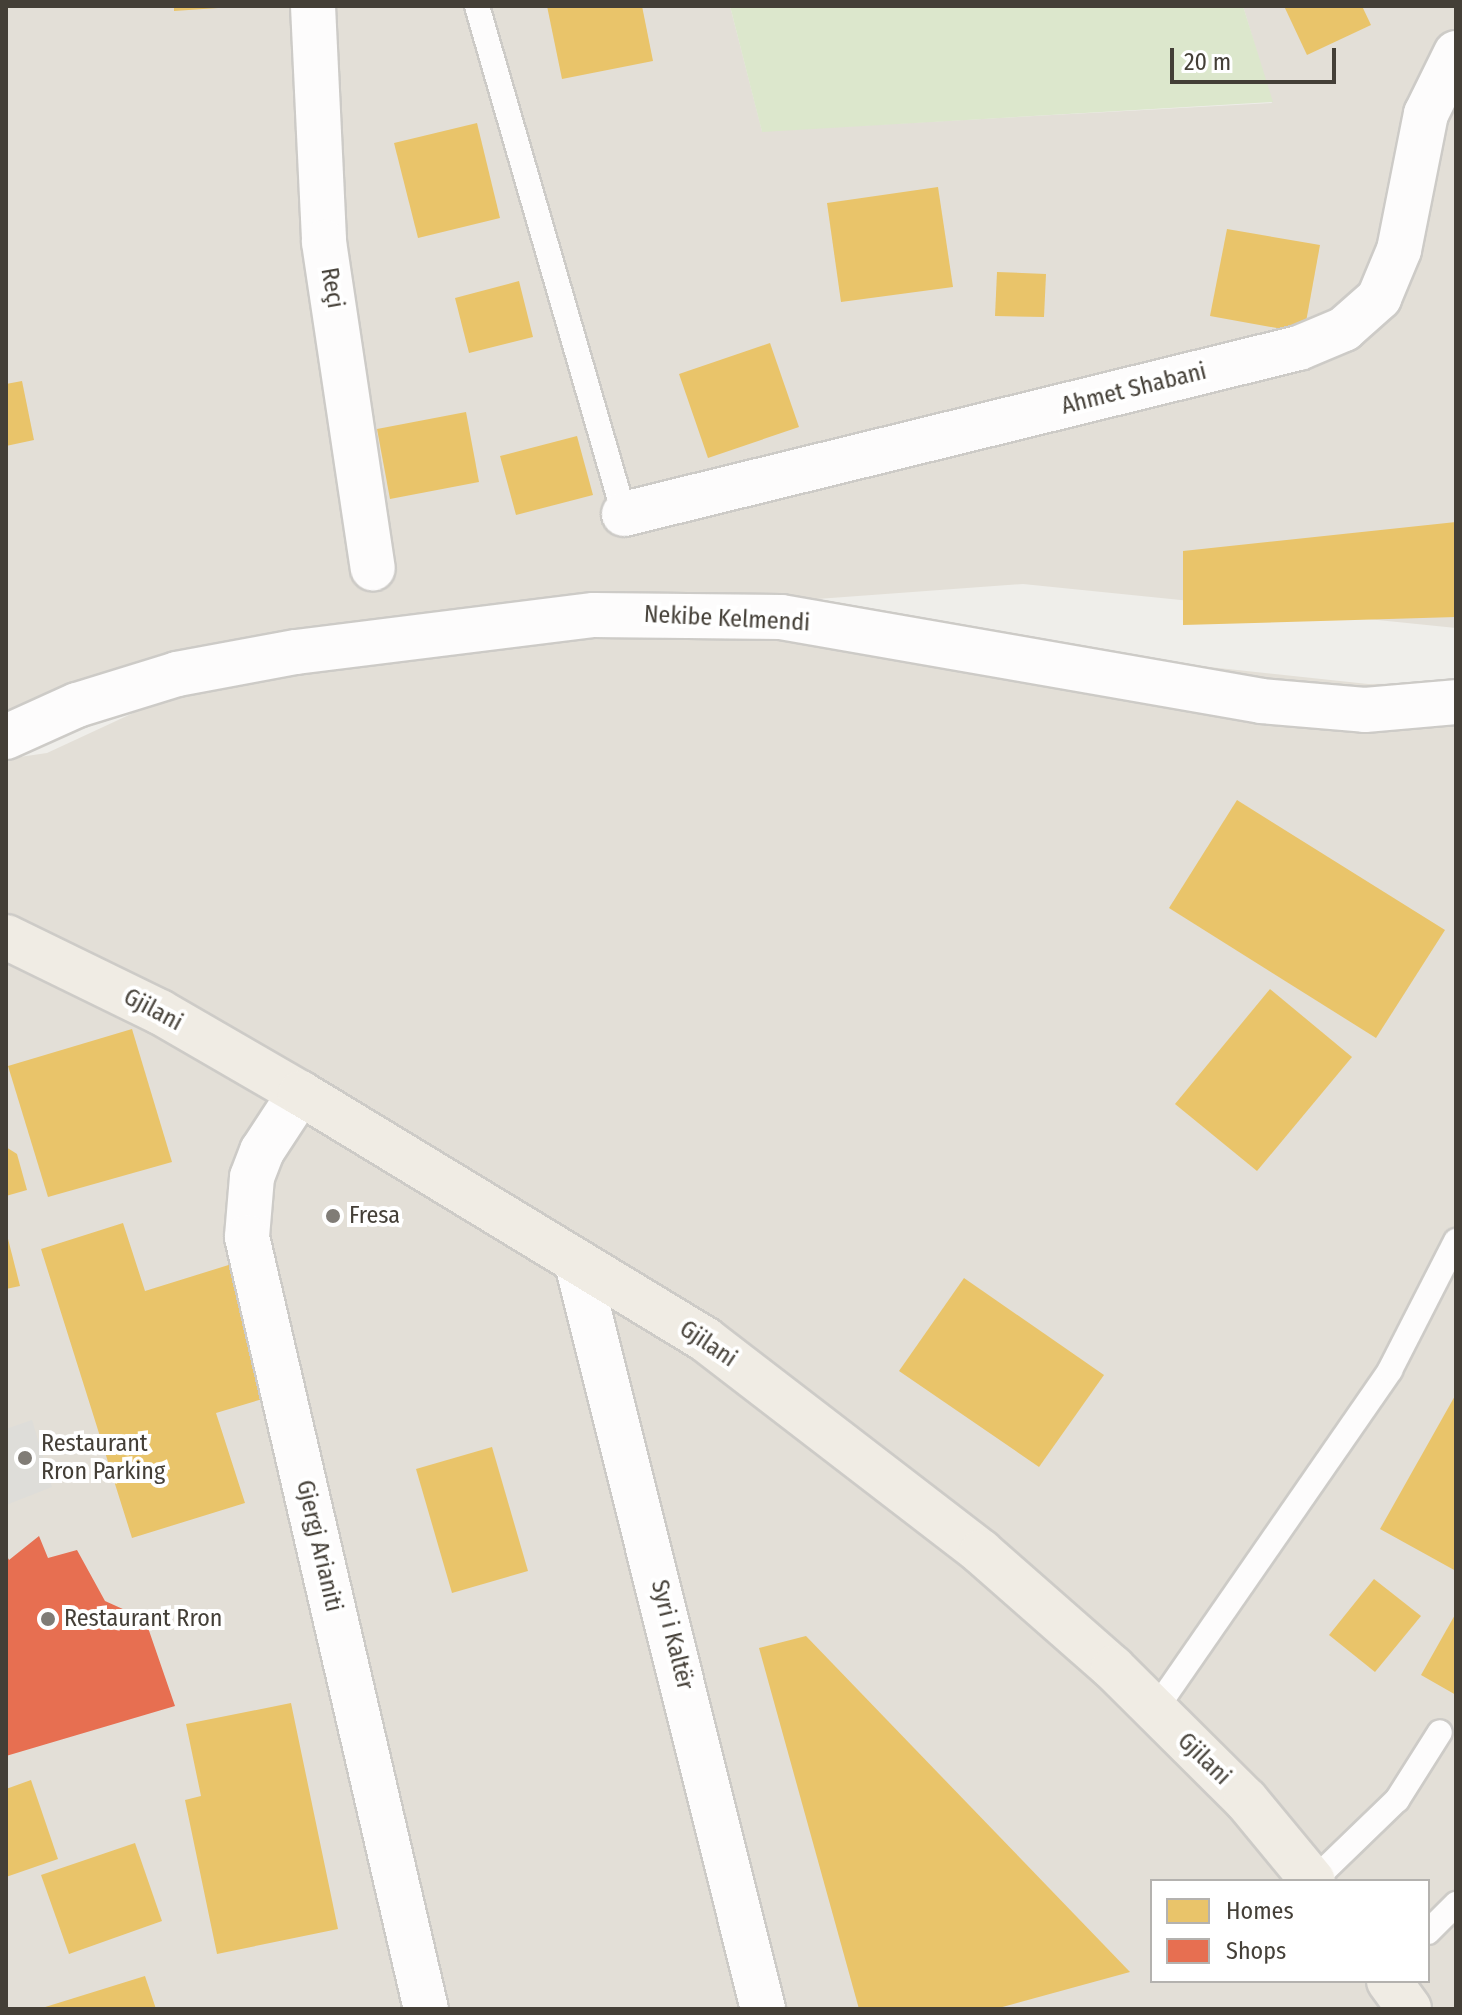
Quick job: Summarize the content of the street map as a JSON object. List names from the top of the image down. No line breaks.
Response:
{"streets":{"main road":["Gjilani"],"street":["Reçi","Ahmet Shabani","Nekibe Kelmendi","Gjergj Arianiti","Syri i Kaltër"]},"crossings":[["Gjilani","Gjergj Arianiti"],["Gjilani","Syri i Kaltër"]],"places":["Fresa","Restaurant Rron Parking","Restaurant Rron"],"legend":["Homes","Shops"],"scale_bar":"20 m"}
